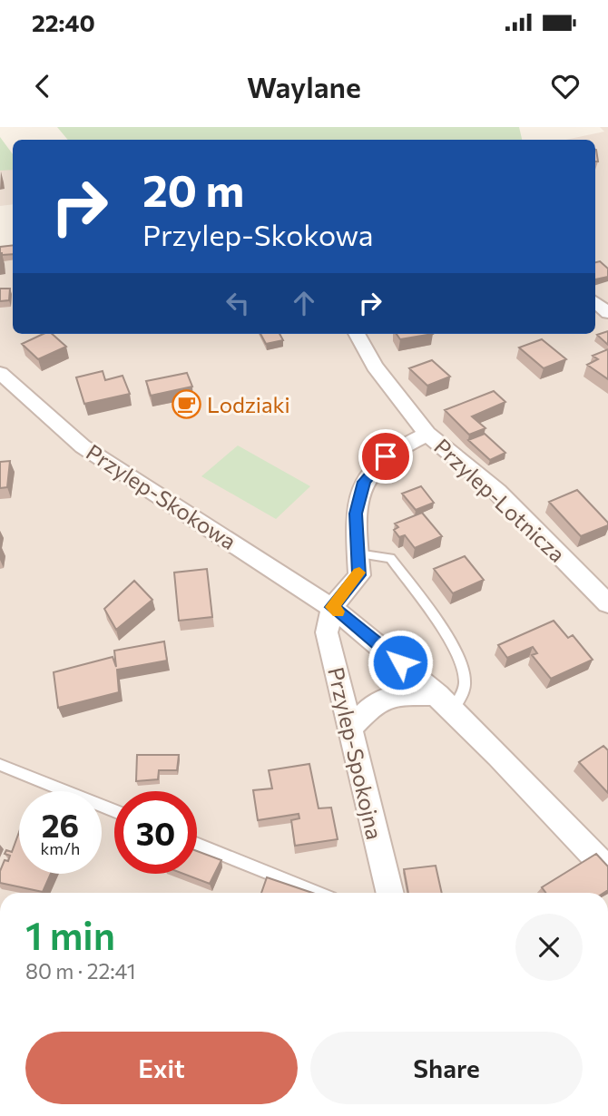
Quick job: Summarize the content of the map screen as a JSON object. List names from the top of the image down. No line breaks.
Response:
{"streets":{"street":["Przylep-Skokowa","Przylep-Lotnicza","Przylep-Spokojna"]},"crossings":[["Przylep-Skokowa","Przylep-Spokojna"]],"places":{"cafe":["Lodziaki"]},"page":{"status":"22:40","header":"Waylane","turn":["20 m","Przylep-Skokowa"],"speed":"26 km/h","limit":"30","heading":["1 min","80 m · 22:41"],"buttons":["Exit","Share"]}}
